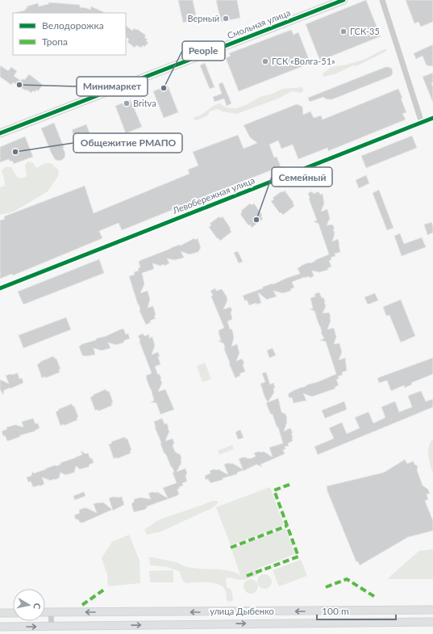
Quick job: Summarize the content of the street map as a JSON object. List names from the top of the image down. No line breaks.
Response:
{"streets":{"main road":["Смольная улица","улица Дыбенко"],"street":["Левобережная улица"]},"places":["Верный","ГСК-35","ГСК «Волга-51»","Минимаркет","People","Britva","Общежитие РМАПО","Семейный"],"legend":["Велодорожка","Тропа"],"scale_bar":"100 m","north":"right"}
